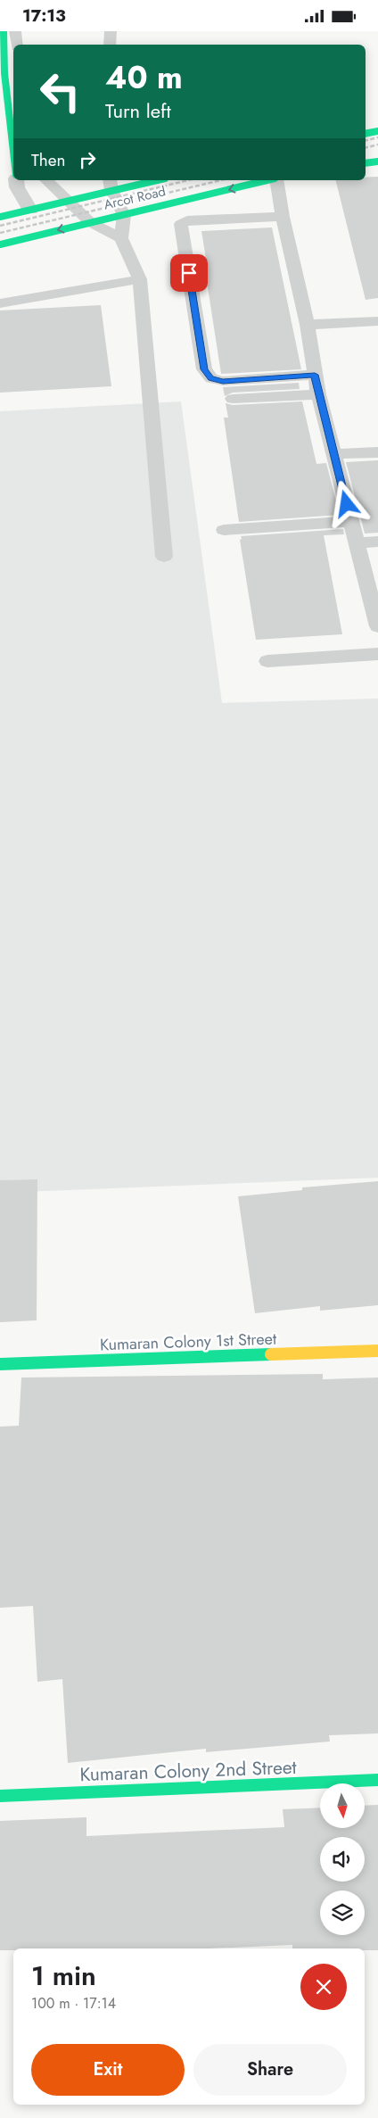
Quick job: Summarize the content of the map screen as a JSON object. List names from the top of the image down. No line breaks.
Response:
{"streets":{"street":["Arcot Road","Kumaran Colony 1st Street","Kumaran Colony 2nd Street"]},"north":"bottom","page":{"status":"17:13","turn":["40 m","Turn left"],"then":"Then","heading":["1 min","100 m · 17:14"],"buttons":["Exit","Share"]}}
